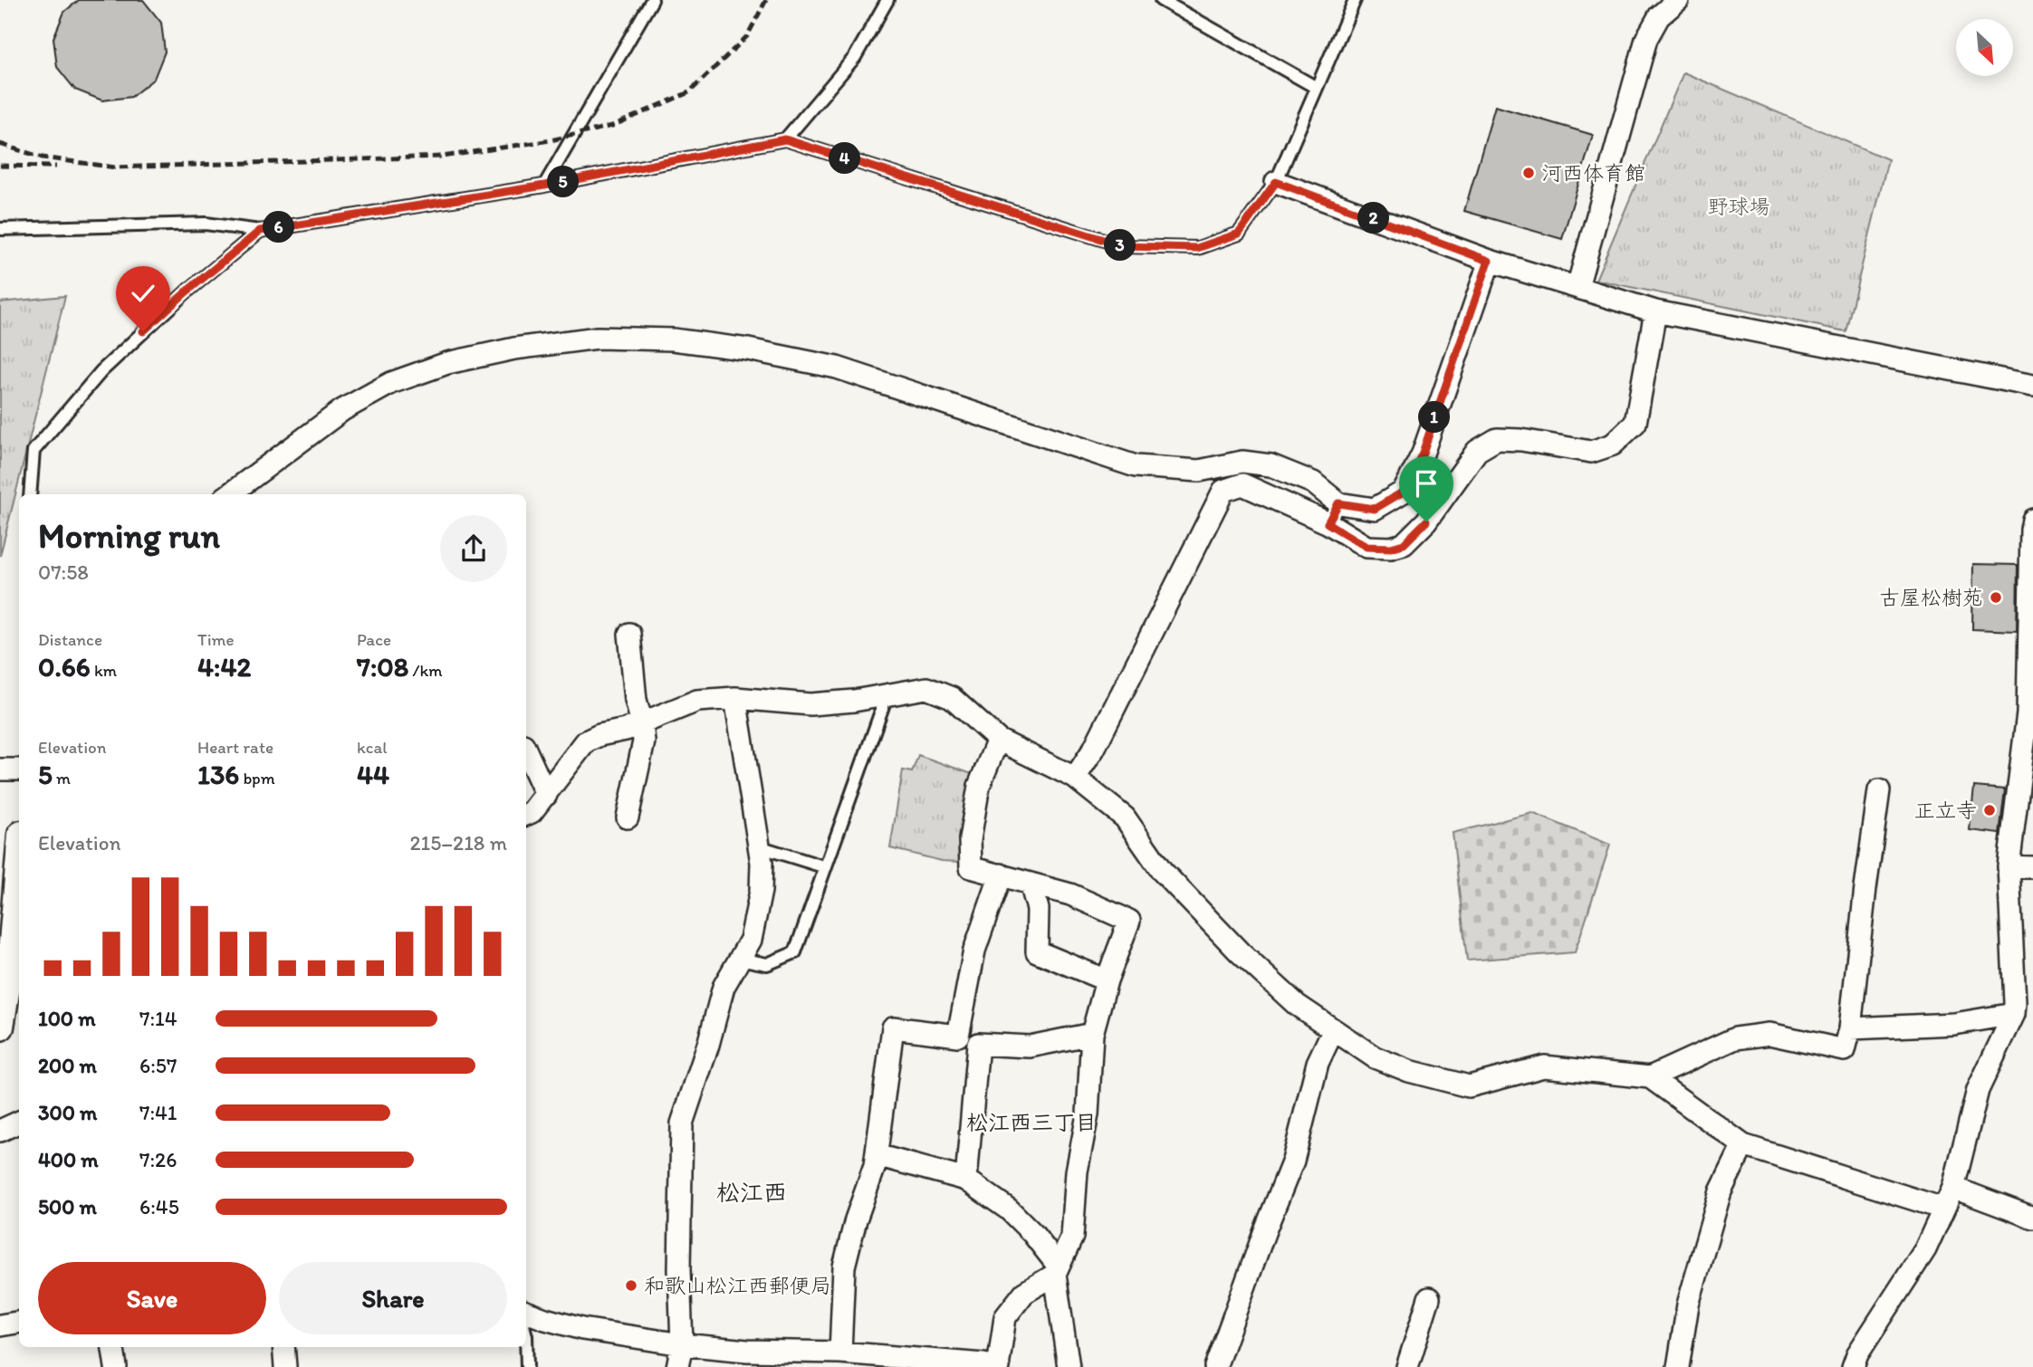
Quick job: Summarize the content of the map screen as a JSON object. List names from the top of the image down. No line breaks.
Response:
{"districts":["松江西三丁目","松江西"],"parks":["野球場"],"places":["河西体育館","古屋松樹苑","正立寺","和歌山松江西郵便局"],"north":"bottom right","page":{"pins":["4","5","2","6","3","1"],"heading":["Morning run","07:58"],"stats":[["Distance","0.66 km"],["Time","4:42"],["Pace","7:08 /km"],["Elevation","5 m"],["Heart rate","136 bpm"],["kcal","44"]],"chart":["Elevation","215–218 m"],"list":[{"name":"100 m","note":"7:14"},{"name":"200 m","note":"6:57"},{"name":"300 m","note":"7:41"},{"name":"400 m","note":"7:26"},{"name":"500 m","note":"6:45"}],"buttons":["Save","Share"]}}
